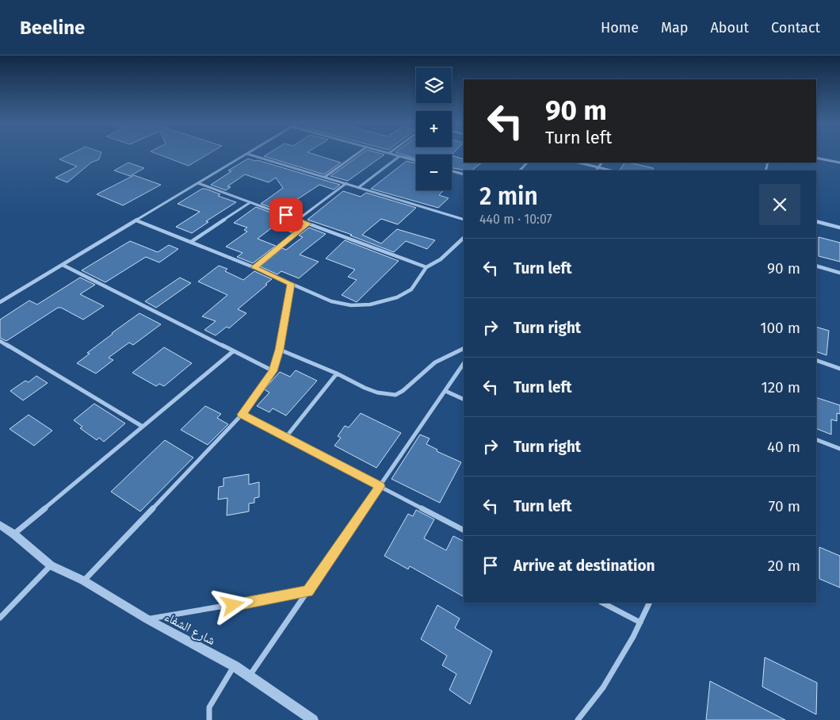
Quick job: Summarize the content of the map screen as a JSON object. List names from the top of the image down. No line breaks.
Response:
{"streets":{"street":["شارع الشفاء"]},"page":{"header":"Beeline","nav":["Home","Map","About","Contact"],"map_buttons":["+","−"],"turn":["90 m","Turn left"],"heading":["2 min","440 m · 10:07"],"list":[{"name":"Turn left","value":"90 m"},{"name":"Turn right","value":"100 m"},{"name":"Turn left","value":"120 m"},{"name":"Turn right","value":"40 m"},{"name":"Turn left","value":"70 m"},{"name":"Arrive at destination","value":"20 m"}]}}
